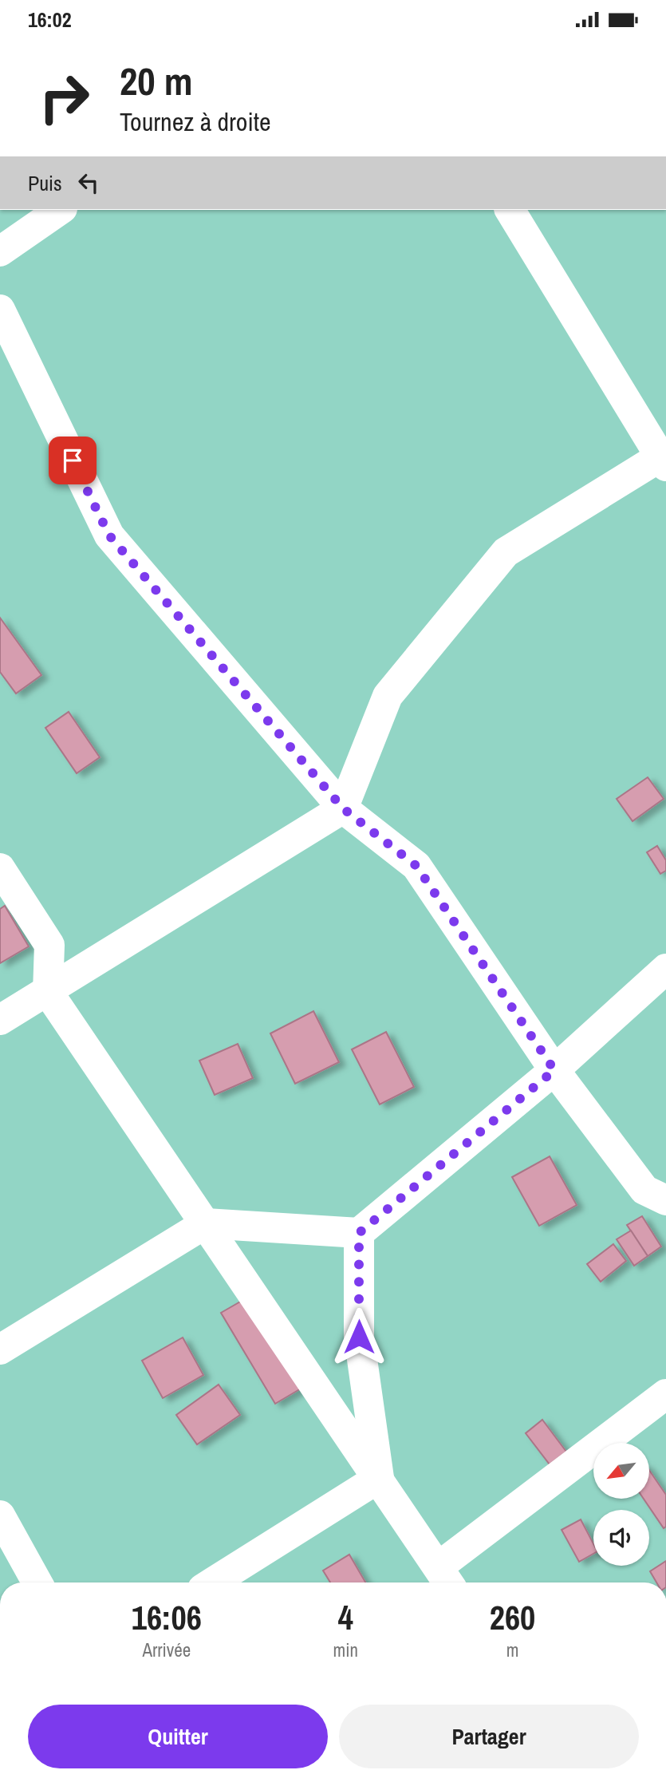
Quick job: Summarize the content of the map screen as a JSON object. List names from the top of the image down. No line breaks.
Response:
{"north":"bottom left","page":{"status":"16:02","turn":["20 m","Tournez à droite"],"then":"Puis","eta":["16:06","Arrivée","4","min","260","m"],"buttons":["Quitter","Partager"]}}
